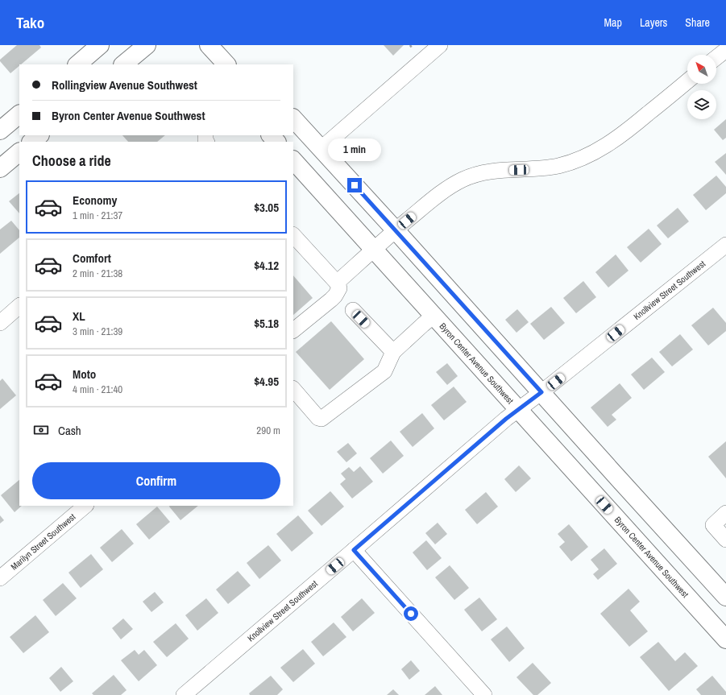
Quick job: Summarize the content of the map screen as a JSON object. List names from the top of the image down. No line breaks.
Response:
{"streets":{"main road":["Byron Center Avenue Southwest"],"street":["Knollview Street Southwest","Marilyn Street Southwest"]},"crossings":[["Knollview Street Southwest","Byron Center Avenue Southwest"]],"north":"top left","page":{"header":"Tako","nav":["Map","Layers","Share"],"banner":["Rollingview Avenue Southwest","Byron Center Avenue Southwest"],"bubble":"1 min","heading":"Choose a ride","list":[{"name":"Economy","note":"1 min · 21:37","value":"$3.05"},{"name":"Comfort","note":"2 min · 21:38","value":"$4.12"},{"name":"XL","note":"3 min · 21:39","value":"$5.18"},{"name":"Moto","note":"4 min · 21:40","value":"$4.95"}],"pay":["Cash","290 m"],"buttons":"Confirm"}}
